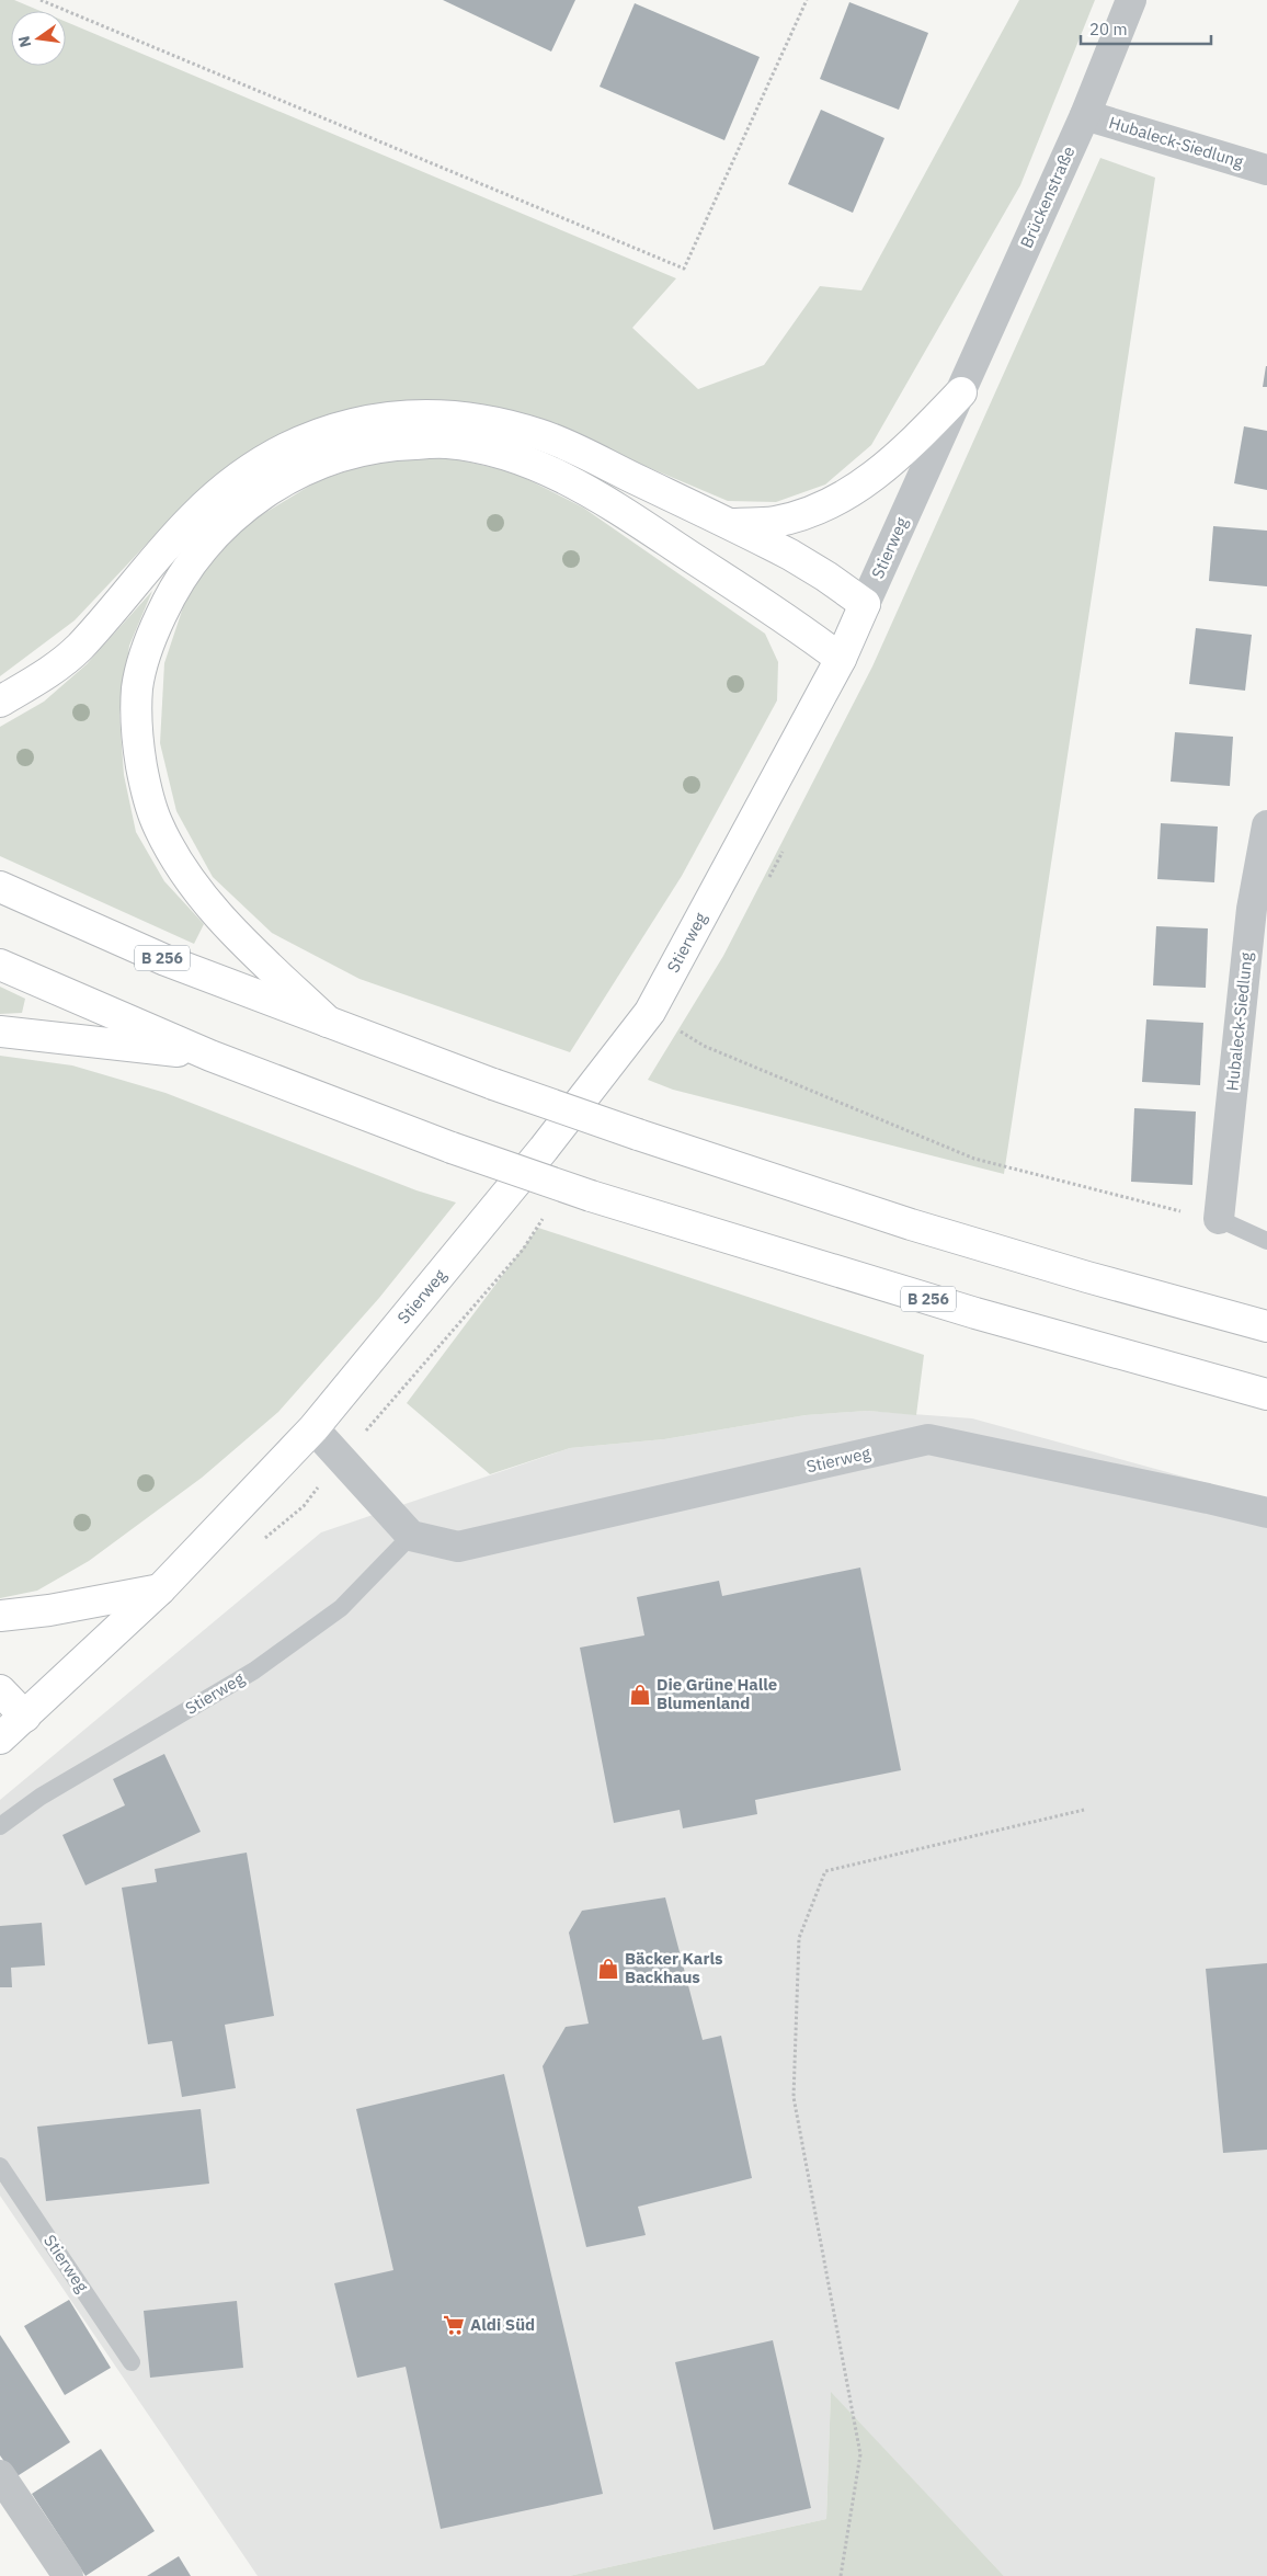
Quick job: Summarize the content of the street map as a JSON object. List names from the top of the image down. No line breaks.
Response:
{"streets":{"main road":["Stierweg","B 256"],"street":["Hubaleck-Siedlung","Brückenstraße"]},"crossings":[["Hubaleck-Siedlung","Brückenstraße"],["Brückenstraße","Stierweg"]],"places":{"shop":["Die Grüne Halle Blumenland","Bäcker Karls Backhaus"],"supermarket":["Aldi Süd"]},"scale_bar":"20 m","north":"left"}
